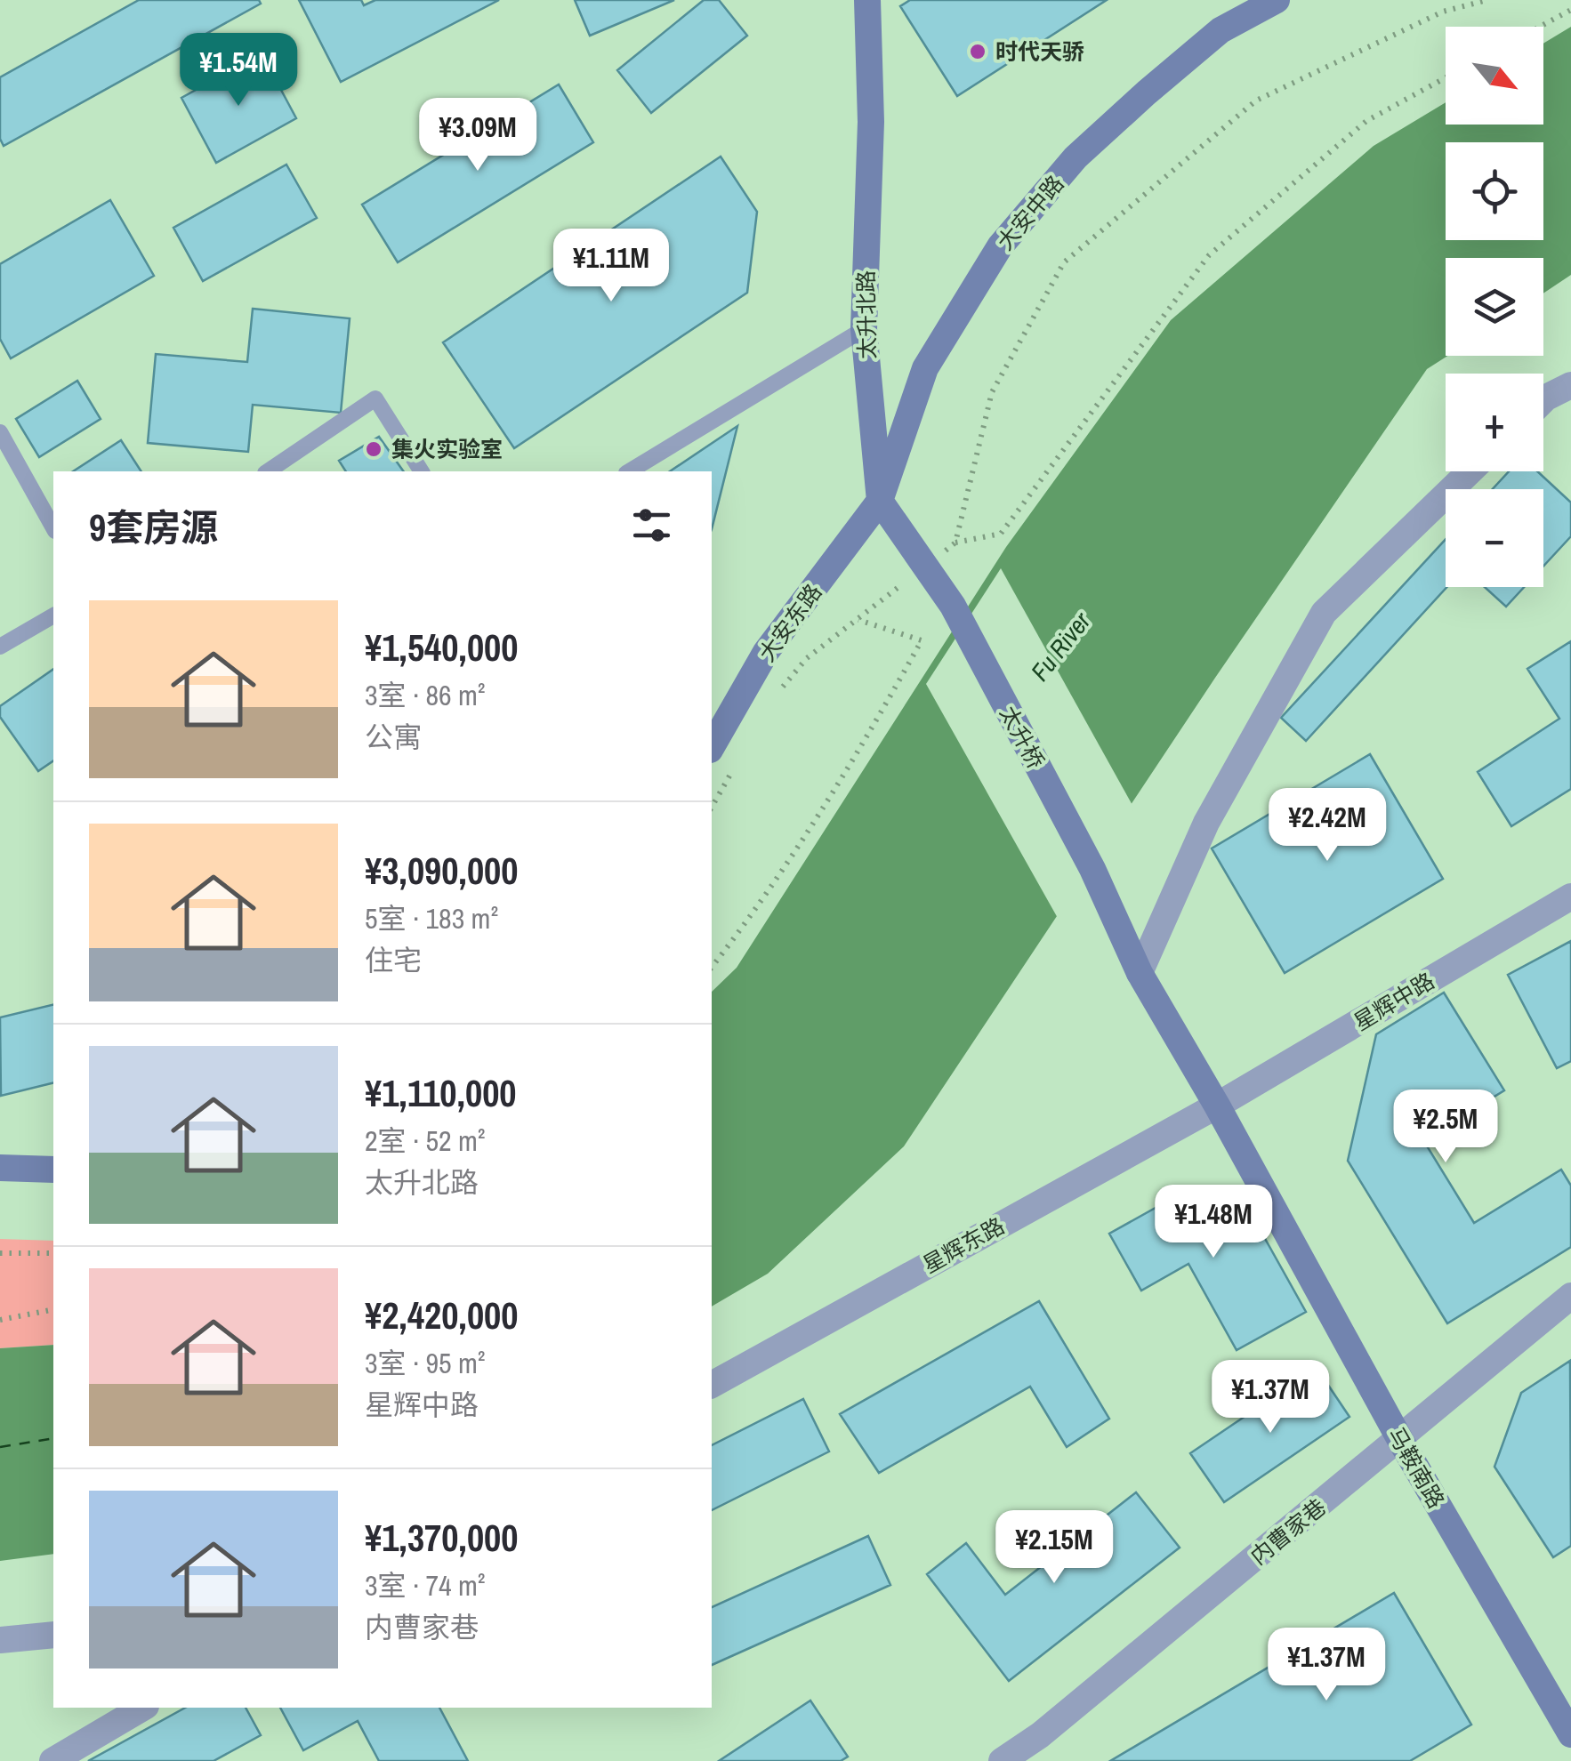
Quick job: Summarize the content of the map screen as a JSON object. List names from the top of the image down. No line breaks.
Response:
{"streets":{"main road":["大安中路","太升北路","大安东路","太升桥","马鞍南路"],"street":["星辉中路","星辉东路","内曹家巷"]},"crossings":[["大安中路","太升北路"],["大安中路","大安东路"],["太升北路","大安东路"],["太升北路","太升桥"],["太升桥","马鞍南路"],["星辉中路","星辉东路"],["星辉中路","马鞍南路"],["星辉东路","马鞍南路"],["马鞍南路","内曹家巷"]],"water":["Fu River"],"places":["时代天骄","集火实验室"],"north":"bottom right","page":{"map_buttons":["+","−"],"price":["¥1.54M","¥3.09M","¥1.11M","¥2.42M","¥2.5M","¥1.48M","¥1.37M","¥2.15M","¥1.37M"],"heading":"9套房源","list":[{"name":"¥1,540,000","note":"3室 · 86 m² · 公寓"},{"name":"¥3,090,000","note":"5室 · 183 m² · 住宅"},{"name":"¥1,110,000","note":"2室 · 52 m² · 太升北路"},{"name":"¥2,420,000","note":"3室 · 95 m² · 星辉中路"},{"name":"¥1,370,000","note":"3室 · 74 m² · 内曹家巷"}]}}
